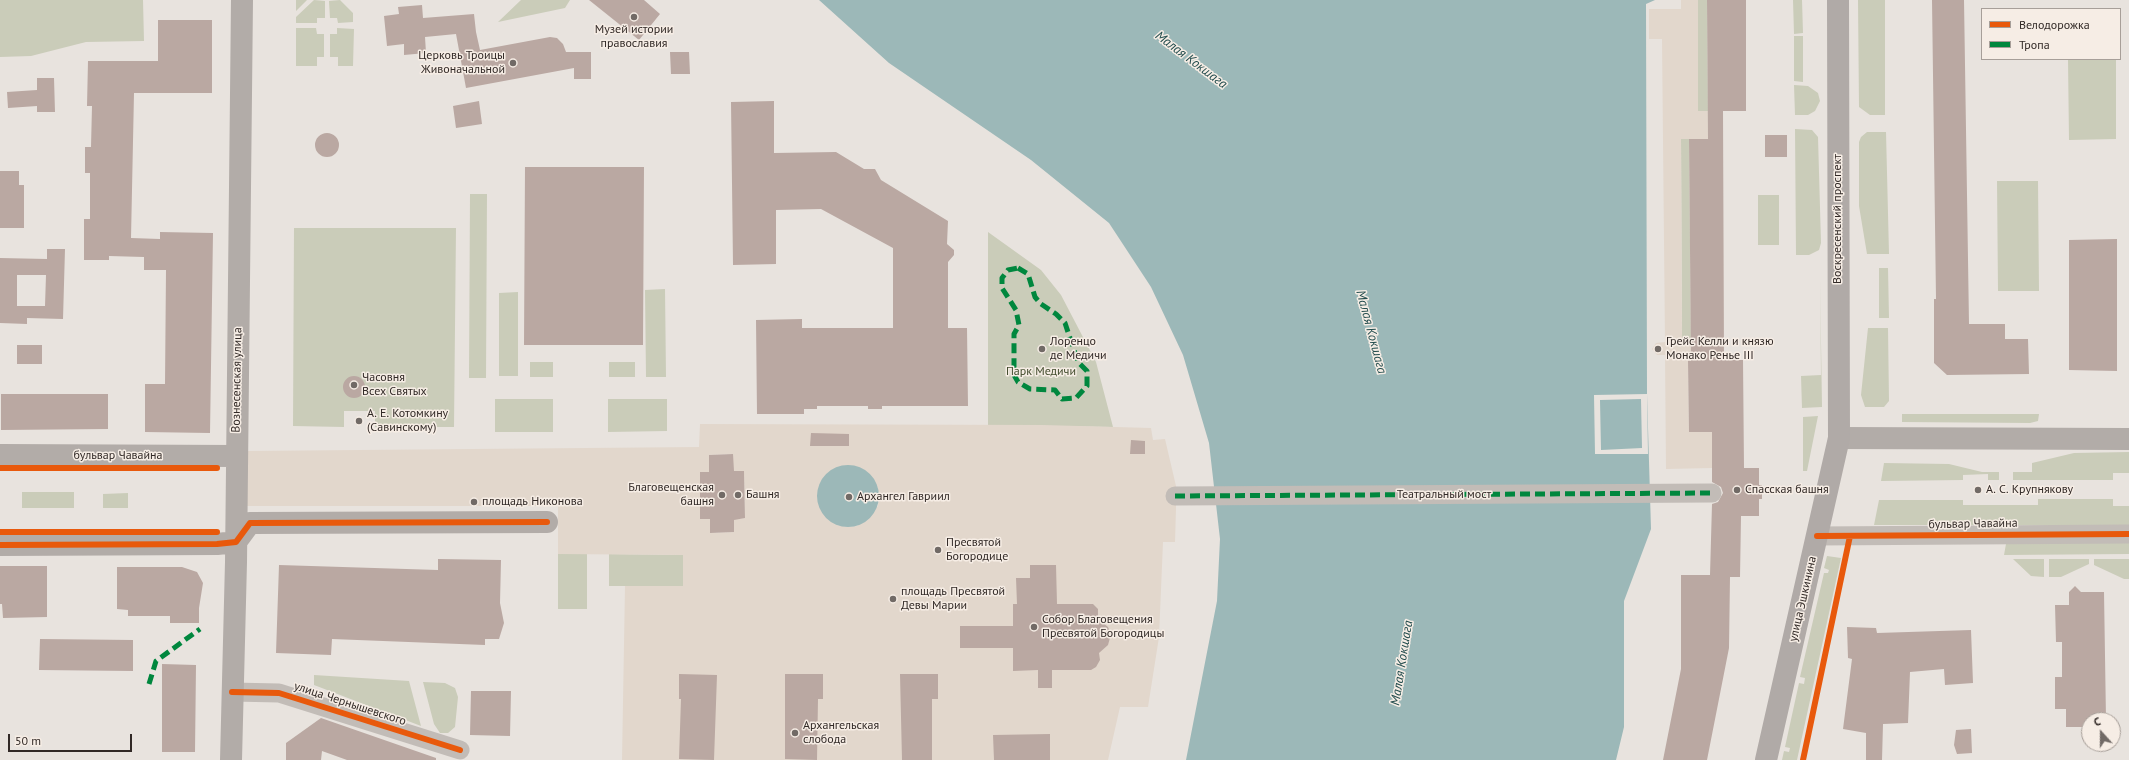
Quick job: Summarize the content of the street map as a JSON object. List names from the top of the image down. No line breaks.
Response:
{"streets":{"main road":["Воскресенский проспект","улица Эшкинина"],"street":["Вознесенская улица","бульвар Чавайна","Театральный мост","улица Чернышевского"]},"crossings":[["Воскресенский проспект","улица Эшкинина"],["Вознесенская улица","бульвар Чавайна"],["бульвар Чавайна","улица Эшкинина"]],"water":["Малая Кокшага"],"parks":["Парк Медичи"],"places":["Музей истории православия","Церковь Троицы Живоначальной","Лоренцо де Медичи","Грейс Келли и князю Монако Ренье III","Часовня Всех Святых","А. Е. Котомкину (Савинскому)","Спасская башня","А. С. Крупнякову","Благовещенская башня","Башня","Архангел Гавриил","площадь Никонова","Пресвятой Богородице","площадь Пресвятой Девы Марии","Собор Благовещения Пресвятой Богородицы","Архангельская слобода"],"legend":["Велодорожка","Тропа"],"scale_bar":"50 m","north":"top"}
